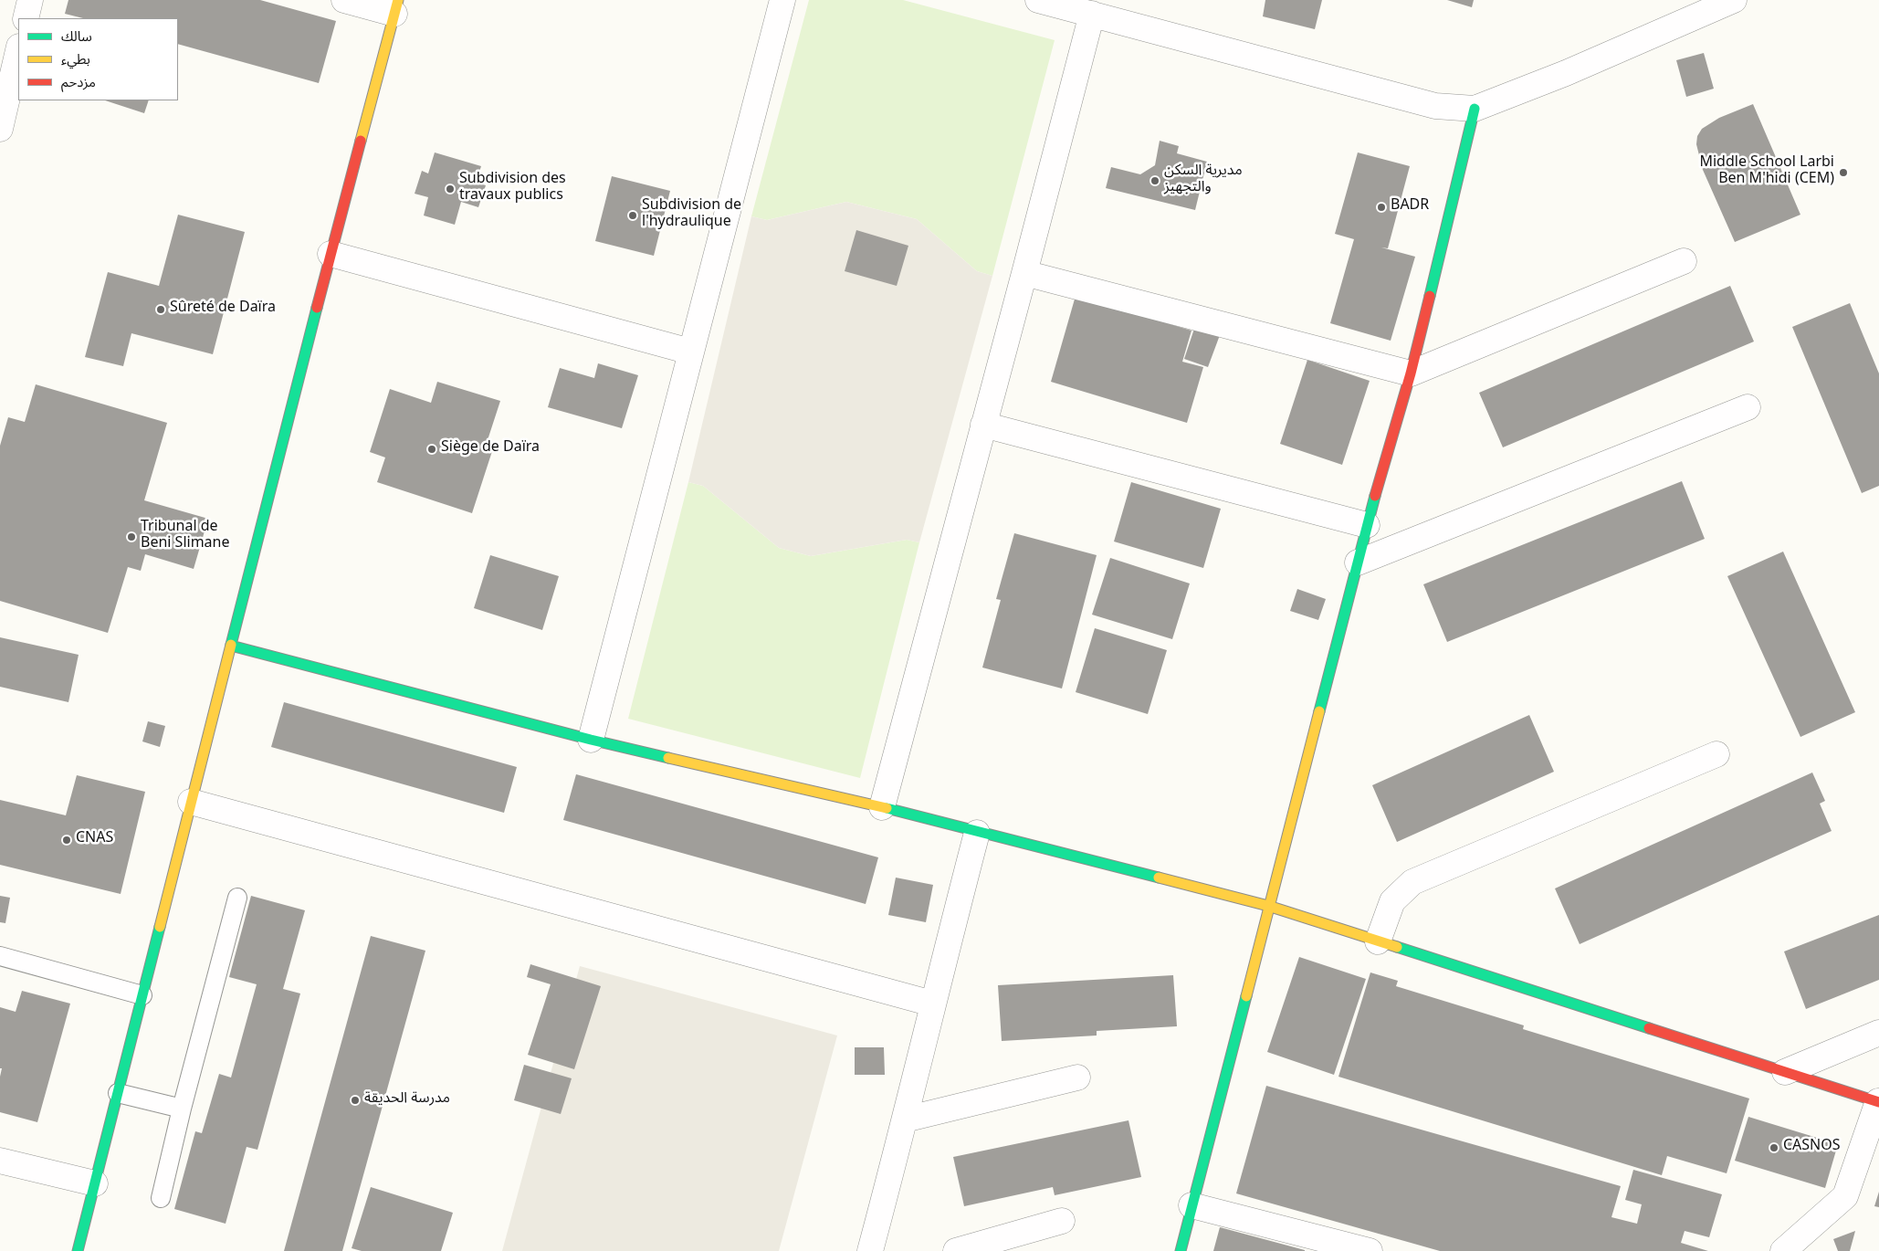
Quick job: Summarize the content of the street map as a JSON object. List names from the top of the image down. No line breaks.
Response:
{"places":["Middle School Larbi Ben M'hidi (CEM)","مديرية السكن والتجهيز","Subdivision des travaux publics","BADR","Subdivision de l'hydraulique","Sûreté de Daïra","Siège de Daïra","Tribunal de Beni Slimane","CNAS","مدرسة الحديقة","CASNOS"],"legend":["سالك","بطيء","مزدحم"]}
